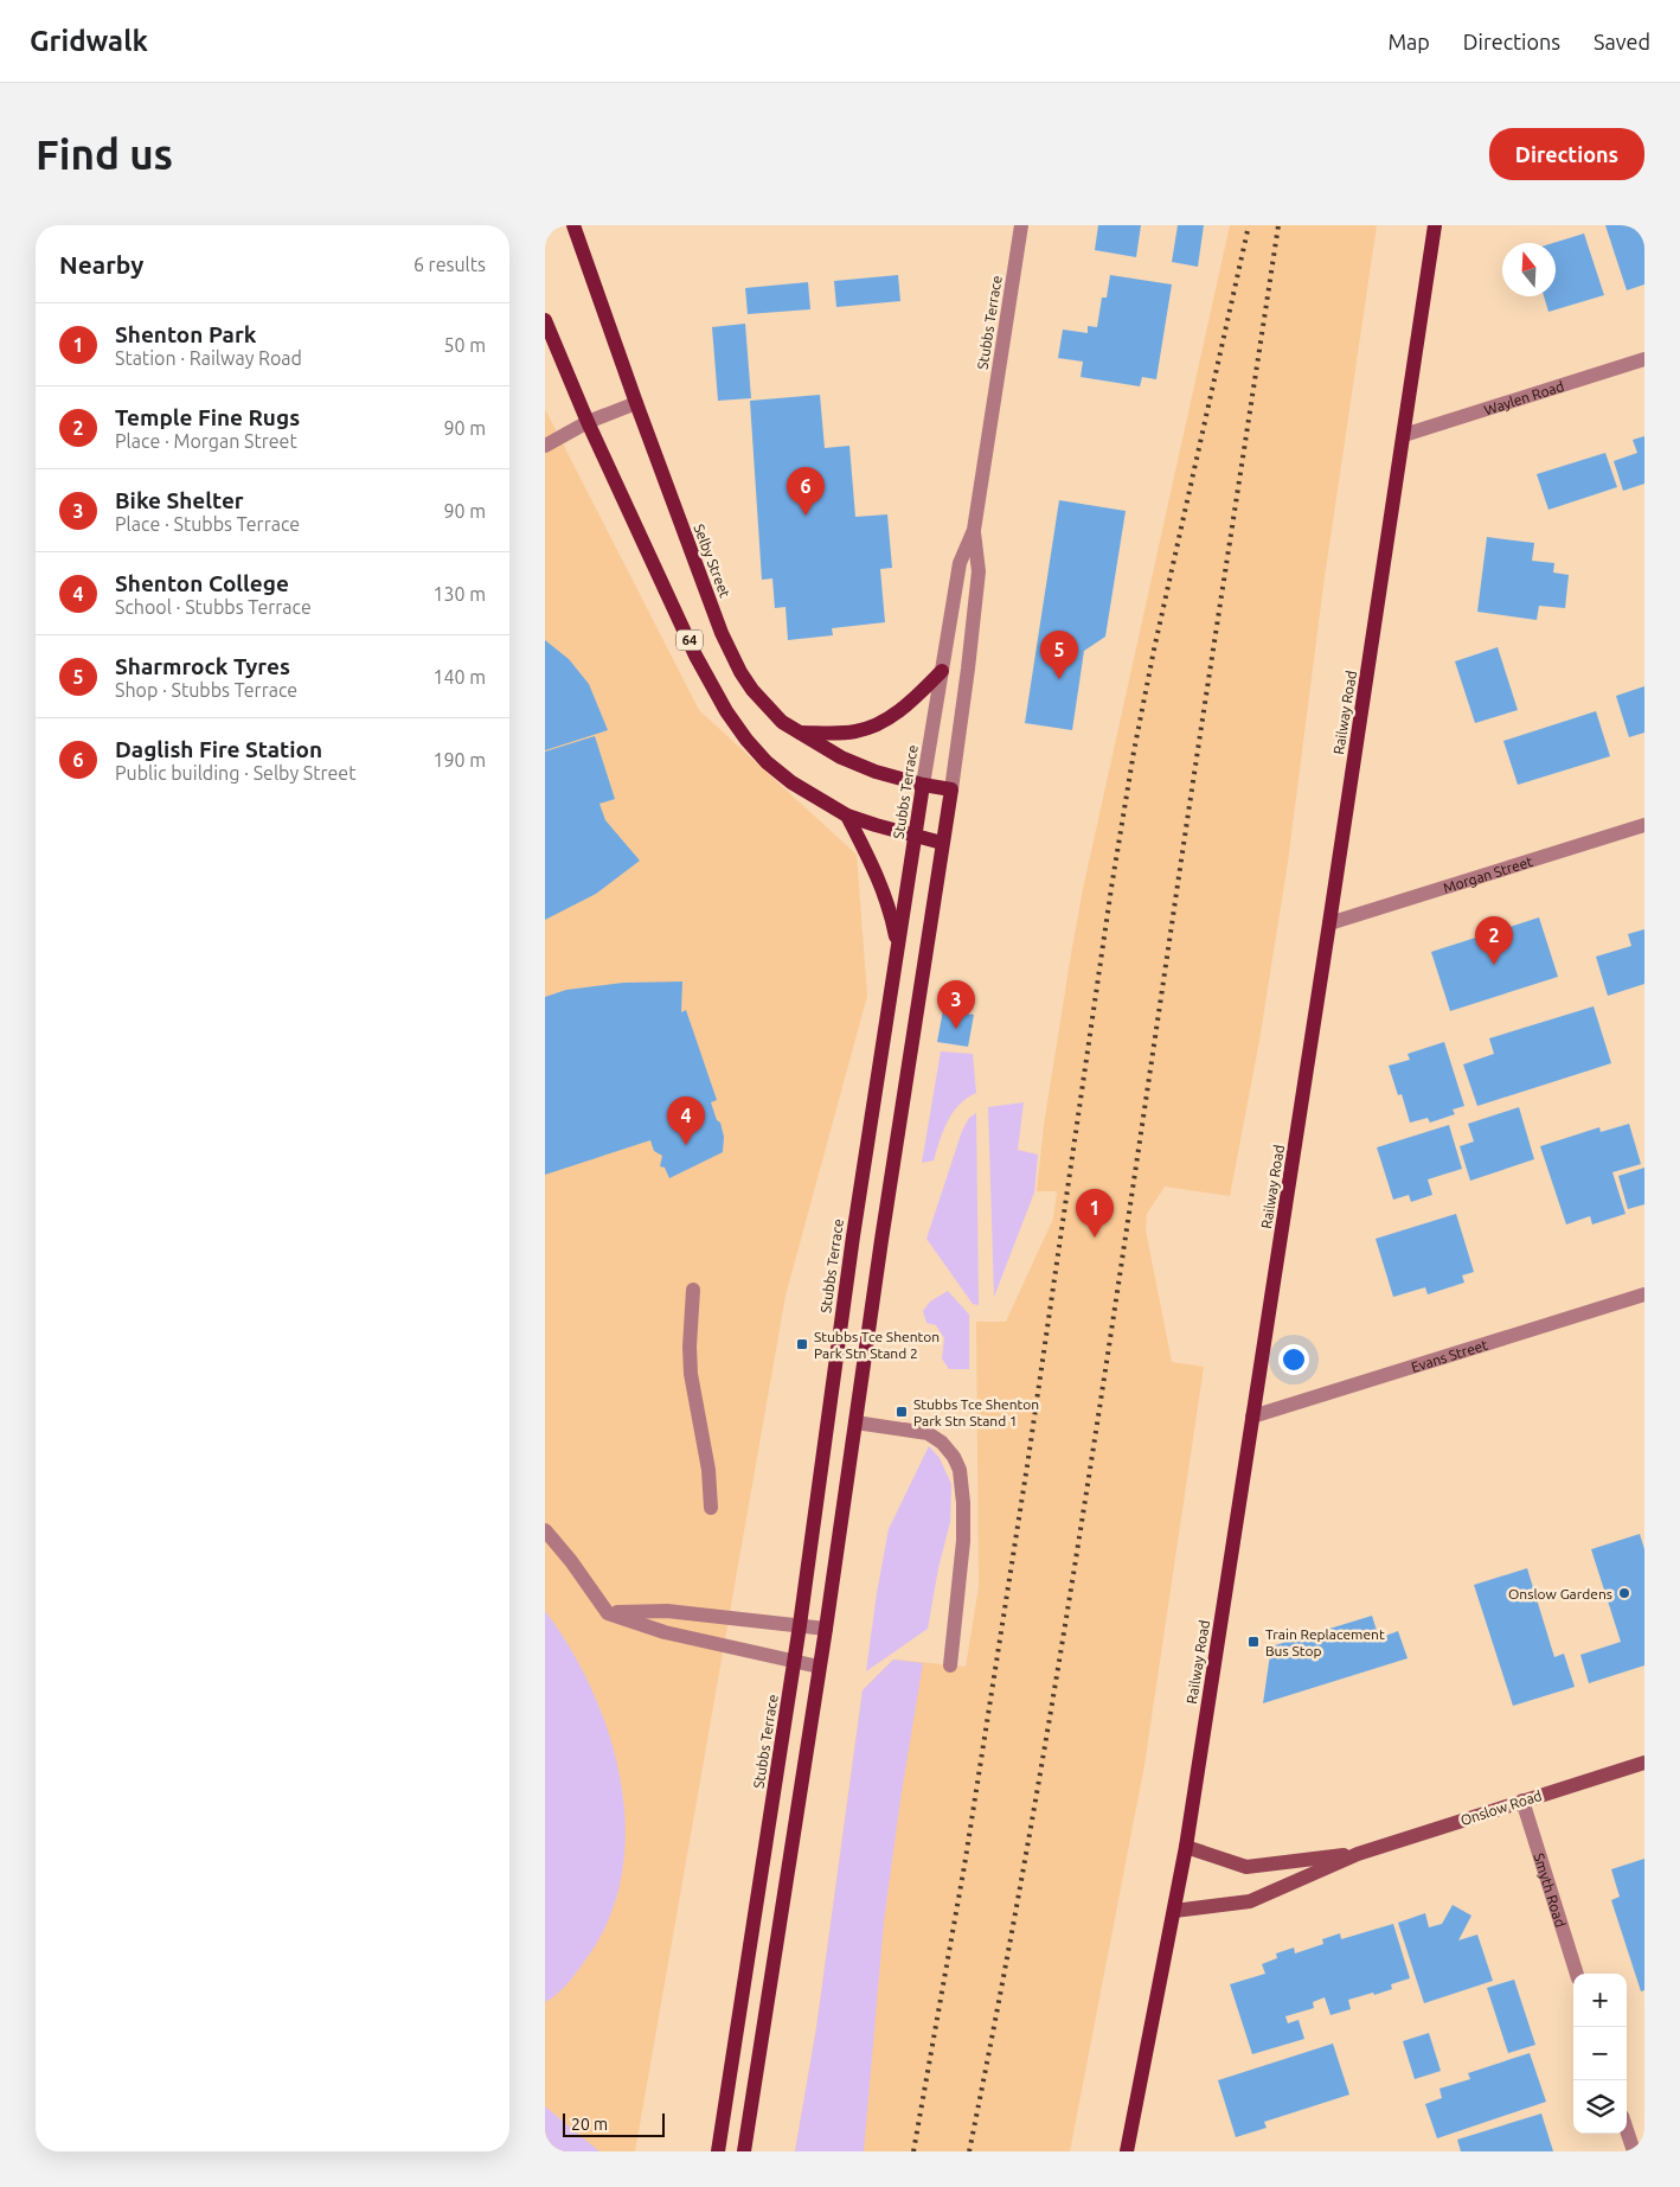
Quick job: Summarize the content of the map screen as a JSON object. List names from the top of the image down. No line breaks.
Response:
{"streets":{"main road":["Stubbs Terrace","Selby Street","64","Railway Road"],"street":["Waylen Road","Morgan Street","Evans Street","Onslow Road","Smyth Road"]},"crossings":[["Stubbs Terrace","Selby Street"],["Stubbs Terrace","64"],["Waylen Road","Railway Road"],["Railway Road","Morgan Street"],["Railway Road","Evans Street"],["Railway Road","Onslow Road"],["Onslow Road","Smyth Road"]],"places":{"transit":["Stubbs Tce Shenton Park Stn Stand 2","Stubbs Tce Shenton Park Stn Stand 1","Train Replacement Bus Stop"],"other":["Onslow Gardens"]},"scale_bar":"20 m","north":"top","page":{"header":"Gridwalk","nav":["Map","Directions","Saved"],"buttons":"Directions","title":"Find us","heading":["Nearby","6 results"],"list":[{"mark":"1","name":"Shenton Park","note":"Station · Railway Road","value":"50 m"},{"mark":"2","name":"Temple Fine Rugs","note":"Place · Morgan Street","value":"90 m"},{"mark":"3","name":"Bike Shelter","note":"Place · Stubbs Terrace","value":"90 m"},{"mark":"4","name":"Shenton College","note":"School · Stubbs Terrace","value":"130 m"},{"mark":"5","name":"Sharmrock Tyres","note":"Shop · Stubbs Terrace","value":"140 m"},{"mark":"6","name":"Daglish Fire Station","note":"Public building · Selby Street","value":"190 m"}],"pins":["6","5","2","3","4","1"],"map_buttons":["+","−"],"scale":"20 m"}}
